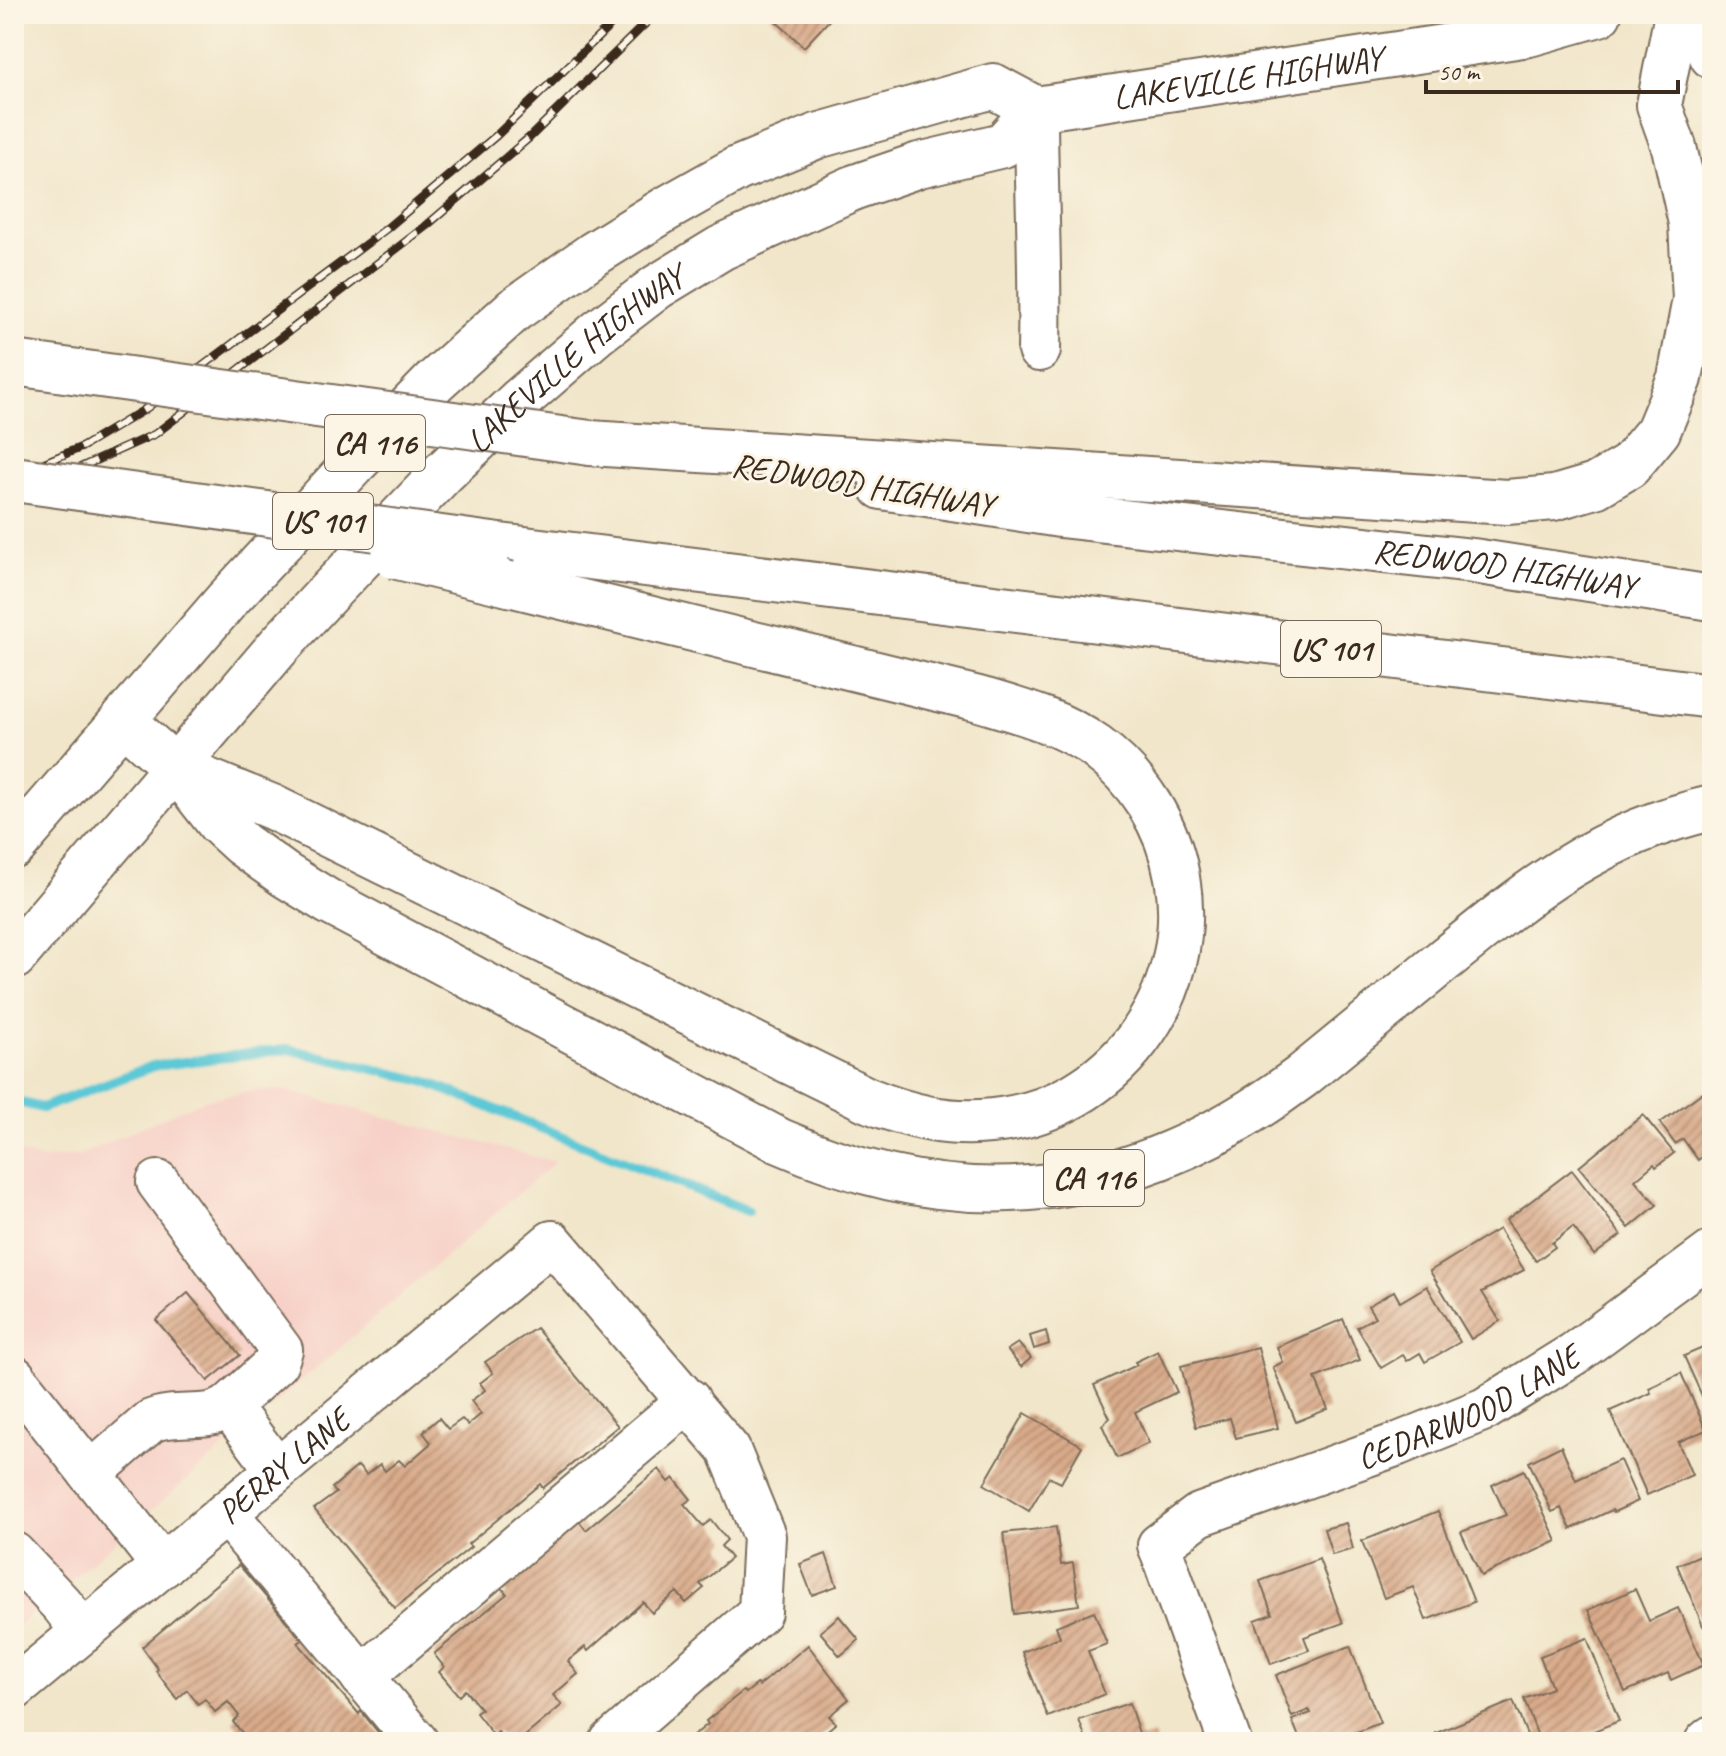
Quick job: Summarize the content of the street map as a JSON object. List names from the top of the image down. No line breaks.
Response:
{"streets":{"main road":["LAKEVILLE HIGHWAY","CA 116","REDWOOD HIGHWAY","US 101"],"street":["CEDARWOOD LANE","PERRY LANE"]},"crossings":[["LAKEVILLE HIGHWAY","CA 116"]],"scale_bar":"50 m"}
